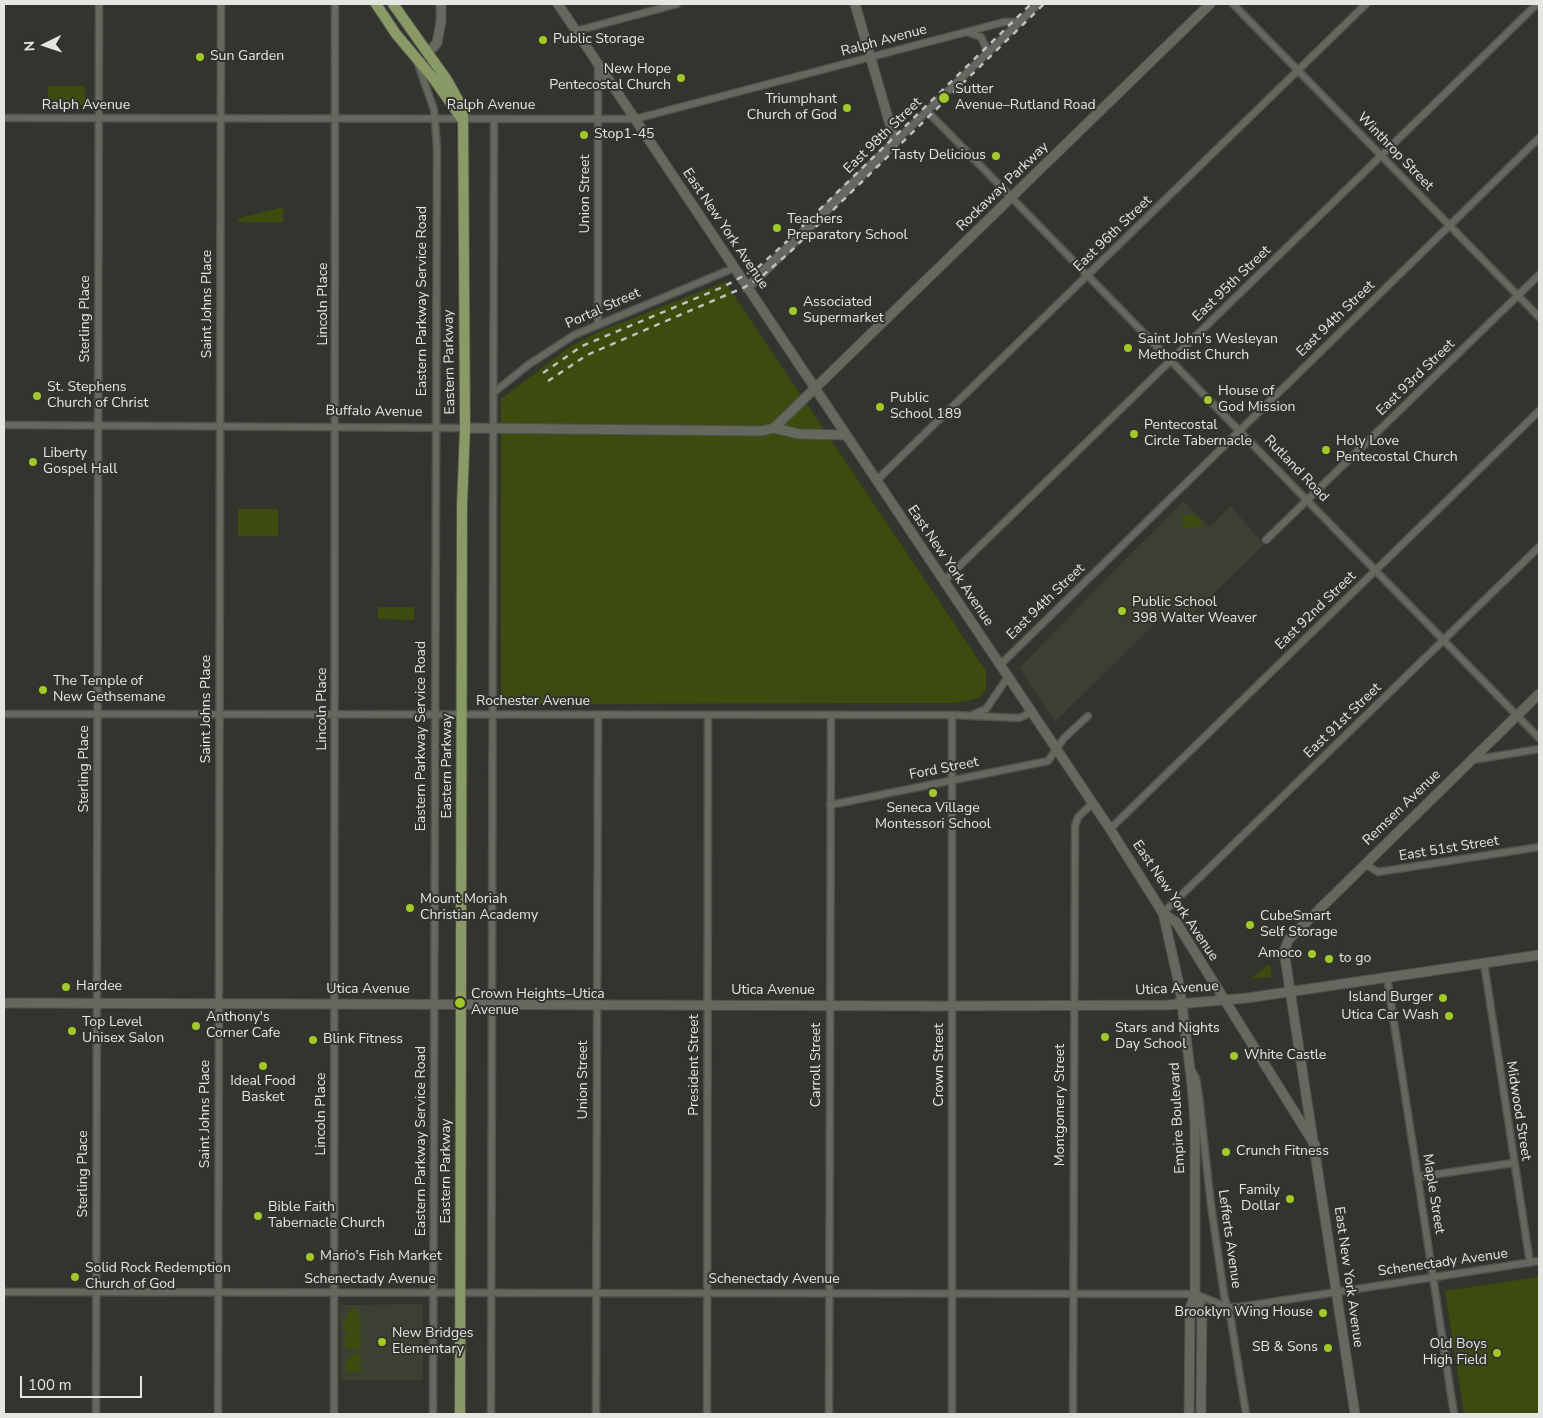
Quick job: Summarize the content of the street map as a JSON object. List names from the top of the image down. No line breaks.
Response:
{"streets":{"main road":["East 98th Street","Rockaway Parkway","East New York Avenue","Eastern Parkway","Buffalo Avenue","Remsen Avenue","Utica Avenue","Empire Boulevard"],"street":["Ralph Avenue","Winthrop Street","Union Street","East 96th Street","East 95th Street","Eastern Parkway Service Road","Saint Johns Place","Lincoln Place","Portal Street","Sterling Place","East 94th Street","East 93rd Street","Rutland Road","East 92nd Street","Rochester Avenue","East 91st Street","Ford Street","East 51st Street","President Street","Carroll Street","Crown Street","Montgomery Street","Midwood Street","Maple Street","Lefferts Avenue","Schenectady Avenue"]},"crossings":[["Ralph Avenue","East 98th Street"],["Ralph Avenue","Union Street"],["Ralph Avenue","East New York Avenue"],["Ralph Avenue","Eastern Parkway Service Road"],["Ralph Avenue","Saint Johns Place"],["Ralph Avenue","Lincoln Place"],["Ralph Avenue","Sterling Place"],["Ralph Avenue","Eastern Parkway"],["East 98th Street","East New York Avenue"],["East 98th Street","Rutland Road"],["Winthrop Street","East 96th Street"],["Winthrop Street","East 95th Street"],["Winthrop Street","East 94th Street"],["Winthrop Street","East 93rd Street"],["Rockaway Parkway","East New York Avenue"],["Rockaway Parkway","Rutland Road"],["Union Street","East New York Avenue"],["Union Street","Portal Street"],["Union Street","Rochester Avenue"],["Union Street","Utica Avenue"],["Union Street","Schenectady Avenue"],["East New York Avenue","East 96th Street"],["East New York Avenue","East 95th Street"],["East New York Avenue","Portal Street"],["East New York Avenue","East 94th Street"],["East New York Avenue","Buffalo Avenue"],["East New York Avenue","East 92nd Street"],["East New York Avenue","Rochester Avenue"],["East New York Avenue","East 91st Street"],["East New York Avenue","Ford Street"],["East New York Avenue","Remsen Avenue"],["East New York Avenue","Utica Avenue"],["East New York Avenue","Montgomery Street"],["East New York Avenue","Empire Boulevard"],["East New York Avenue","Schenectady Avenue"],["East 96th Street","Rutland Road"],["East 95th Street","Rutland Road"],["Eastern Parkway Service Road","Buffalo Avenue"],["Eastern Parkway Service Road","Rochester Avenue"],["Eastern Parkway Service Road","Utica Avenue"],["Eastern Parkway Service Road","Schenectady Avenue"],["Saint Johns Place","Buffalo Avenue"],["Saint Johns Place","Rochester Avenue"],["Saint Johns Place","Utica Avenue"],["Saint Johns Place","Schenectady Avenue"],["Lincoln Place","Buffalo Avenue"],["Lincoln Place","Rochester Avenue"],["Lincoln Place","Utica Avenue"],["Lincoln Place","Schenectady Avenue"],["Sterling Place","Buffalo Avenue"],["Sterling Place","Rochester Avenue"],["Sterling Place","Utica Avenue"],["Sterling Place","Schenectady Avenue"],["East 94th Street","Rutland Road"],["Eastern Parkway","Buffalo Avenue"],["Eastern Parkway","Rochester Avenue"],["Eastern Parkway","Utica Avenue"],["Eastern Parkway","Schenectady Avenue"],["East 93rd Street","Rutland Road"],["Rutland Road","East 92nd Street"],["Rutland Road","East 91st Street"],["Rutland Road","Remsen Avenue"],["Rochester Avenue","President Street"],["Rochester Avenue","Carroll Street"],["Rochester Avenue","Crown Street"],["East 91st Street","Empire Boulevard"],["Ford Street","Carroll Street"],["Ford Street","Crown Street"],["Remsen Avenue","East 51st Street"],["Utica Avenue","President Street"],["Utica Avenue","Carroll Street"],["Utica Avenue","Crown Street"],["Utica Avenue","Montgomery Street"],["Utica Avenue","Midwood Street"],["Utica Avenue","Empire Boulevard"],["Utica Avenue","Maple Street"],["President Street","Schenectady Avenue"],["Carroll Street","Schenectady Avenue"],["Crown Street","Schenectady Avenue"],["Montgomery Street","Schenectady Avenue"],["Midwood Street","Schenectady Avenue"],["Empire Boulevard","Lefferts Avenue"],["Empire Boulevard","Schenectady Avenue"],["Maple Street","Schenectady Avenue"],["Lefferts Avenue","Schenectady Avenue"]],"places":["Public Storage","Sun Garden","New Hope Pentecostal Church","Sutter Avenue–Rutland Road","Triumphant Church of God","Stop1-45","Tasty Delicious","Teachers Preparatory School","Associated Supermarket","Saint John's Wesleyan Methodist Church","St. Stephens Church of Christ","House of God Mission","Public School 189","Pentecostal Circle Tabernacle","Holy Love Pentecostal Church","Liberty Gospel Hall","Public School 398 Walter Weaver","The Temple of New Gethsemane","Seneca Village Montessori School","Mount Moriah Christian Academy","CubeSmart Self Storage","Amoco","to go","Hardee","Island Burger","Crown Heights–Utica Avenue","Utica Car Wash","Anthony's Corner Cafe","Top Level Unisex Salon","Stars and Nights Day School","Blink Fitness","White Castle","Ideal Food Basket","Crunch Fitness","Family Dollar","Bible Faith Tabernacle Church","Mario's Fish Market","Solid Rock Redemption Church of God","Brooklyn Wing House","New Bridges Elementary","SB & Sons","Old Boys High Field"],"scale_bar":"100 m","north":"left"}
